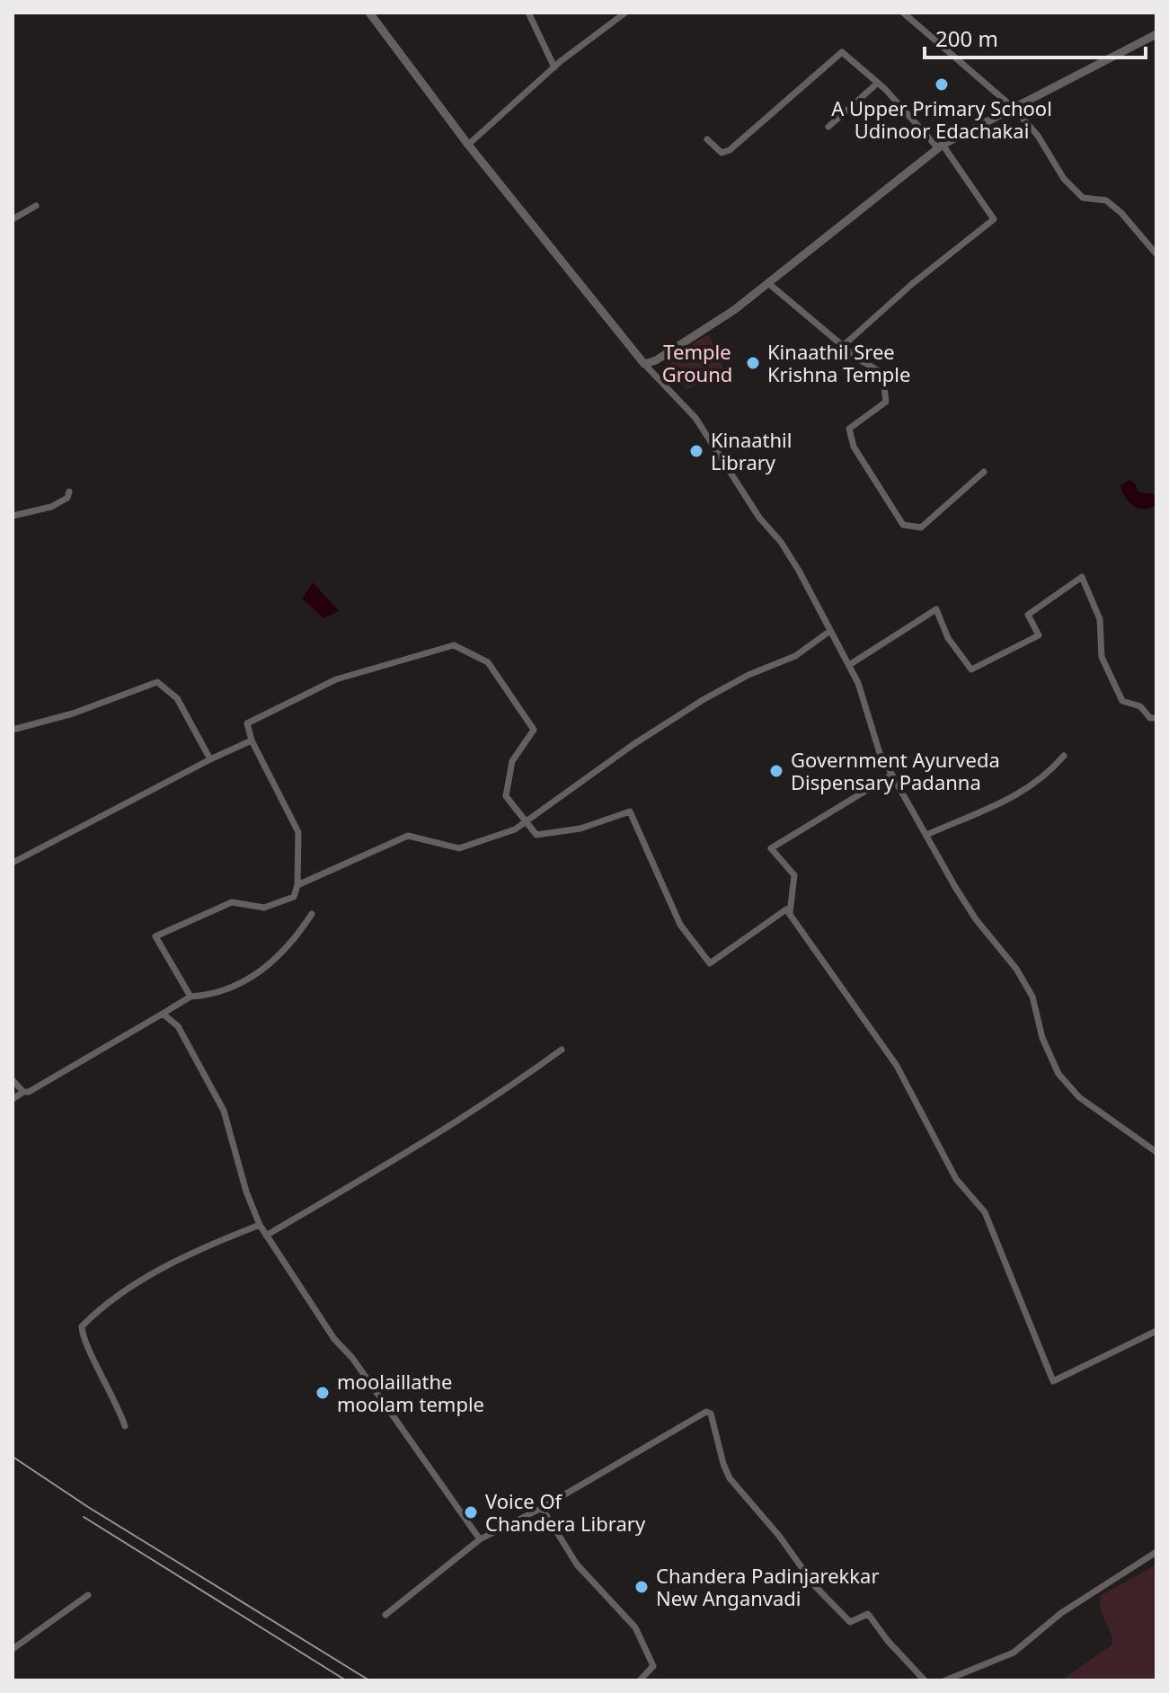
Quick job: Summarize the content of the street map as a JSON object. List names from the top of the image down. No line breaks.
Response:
{"parks":["Temple Ground"],"places":["A Upper Primary School Udinoor Edachakai","Kinaathil Sree Krishna Temple","Kinaathil Library","Government Ayurveda Dispensary Padanna","moolaillathe moolam temple","Voice Of Chandera Library","Chandera Padinjarekkar New Anganvadi"],"scale_bar":"200 m"}
